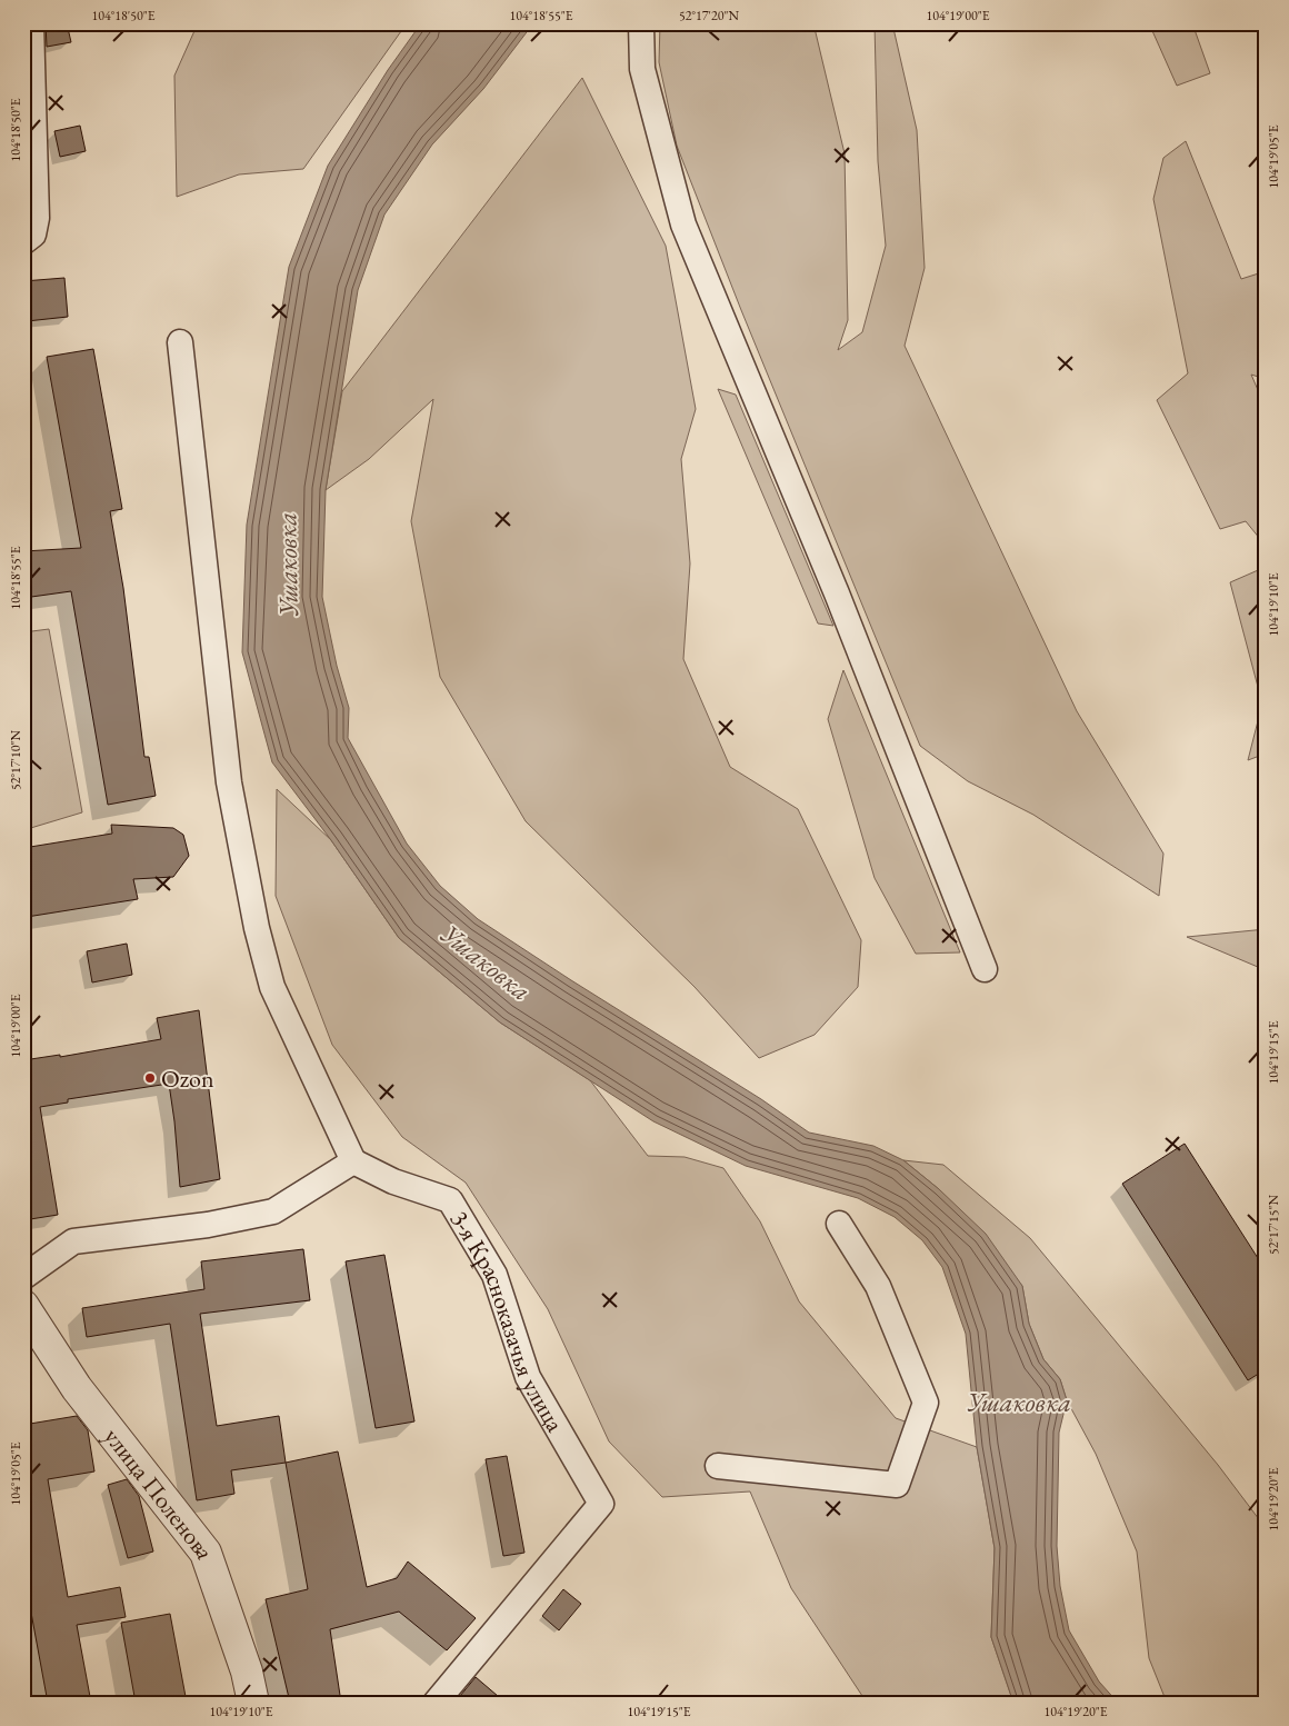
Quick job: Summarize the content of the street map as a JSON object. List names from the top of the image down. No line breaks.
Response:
{"streets":{"street":["3-я Красноказачья улица","улица Поленова"]},"water":["Ушаковка"],"places":["Ozon"],"coordinates":["104°18'50\"E","104°18'55\"E","52°17'20\"N","104°19'00\"E","104°19'05\"E","104°19'10\"E","52°17'10\"N","104°19'15\"E","52°17'15\"N","104°19'20\"E"]}
